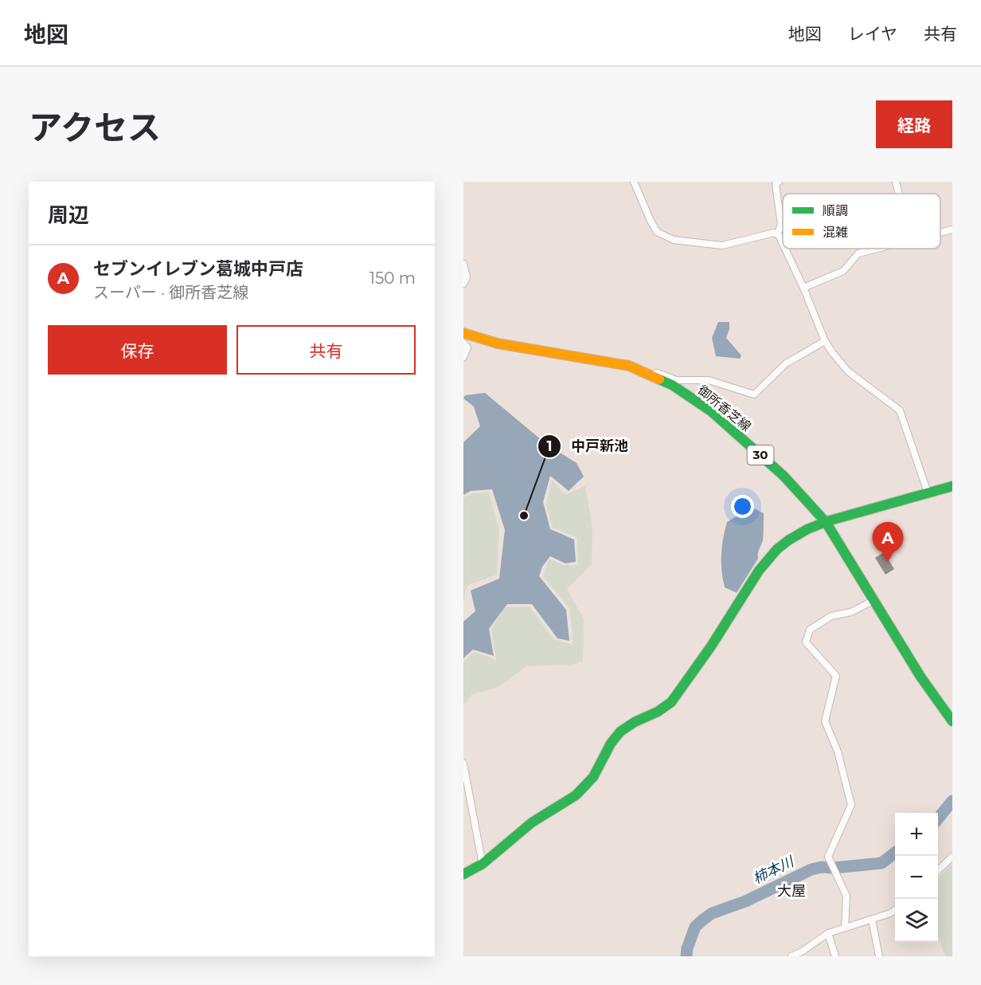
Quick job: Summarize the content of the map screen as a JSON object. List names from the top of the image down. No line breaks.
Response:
{"streets":{"main road":["御所香芝線","30"]},"districts":["大屋"],"water":["柿本川"],"places":["中戸新池"],"legend":["順調","混雑"],"page":{"header":"地図","nav":["地図","レイヤ","共有"],"title":"アクセス","buttons":["経路",["保存","共有"]],"heading":"周辺","list":[{"mark":"A","name":"セブンイレブン葛城中戸店","note":"スーパー · 御所香芝線","value":"150 m"}],"pins":"A","map_buttons":["+","−"]}}
